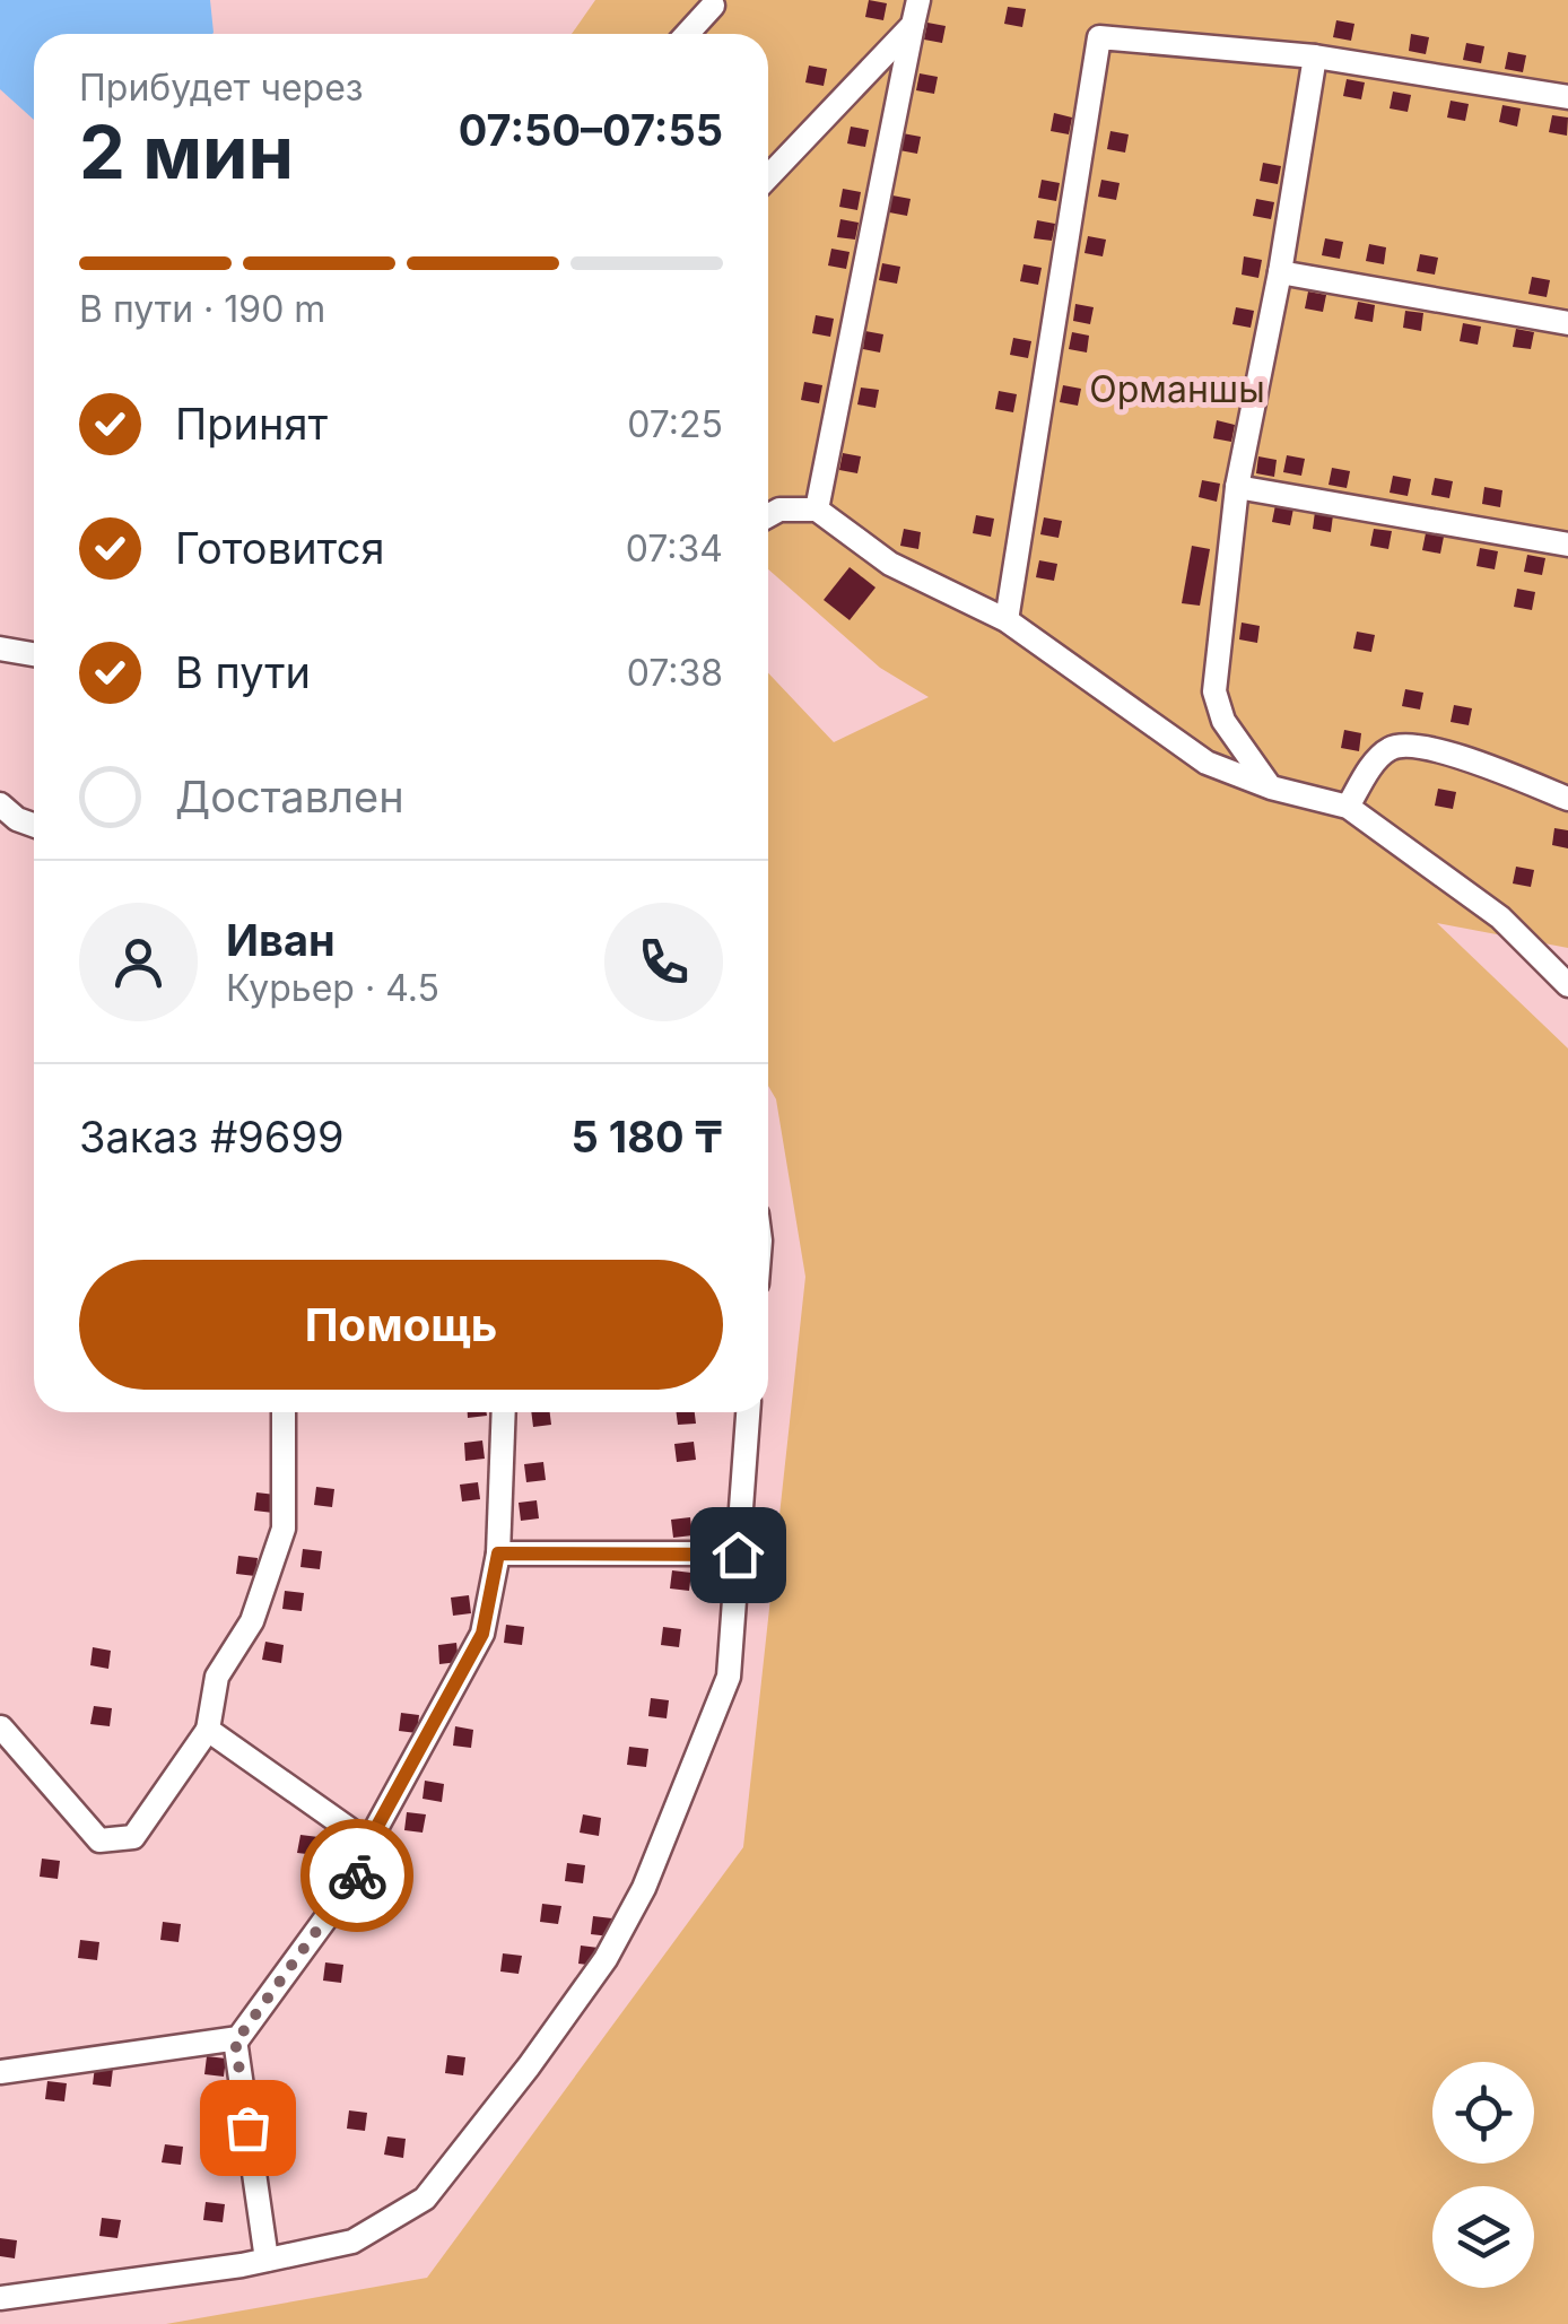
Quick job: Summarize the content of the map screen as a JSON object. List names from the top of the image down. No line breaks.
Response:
{"parks":["Орманшы"],"page":{"heading":["2 мин","Прибудет через","07:50–07:55"],"panel":["Иван","Курьер · 4.5","Заказ #9699","5 180 ₸"],"bar":"В пути · 190 m","list":[["Принят","07:25"],["Готовится","07:34"],["В пути","07:38"],"Доставлен"],"buttons":"Помощь"}}
